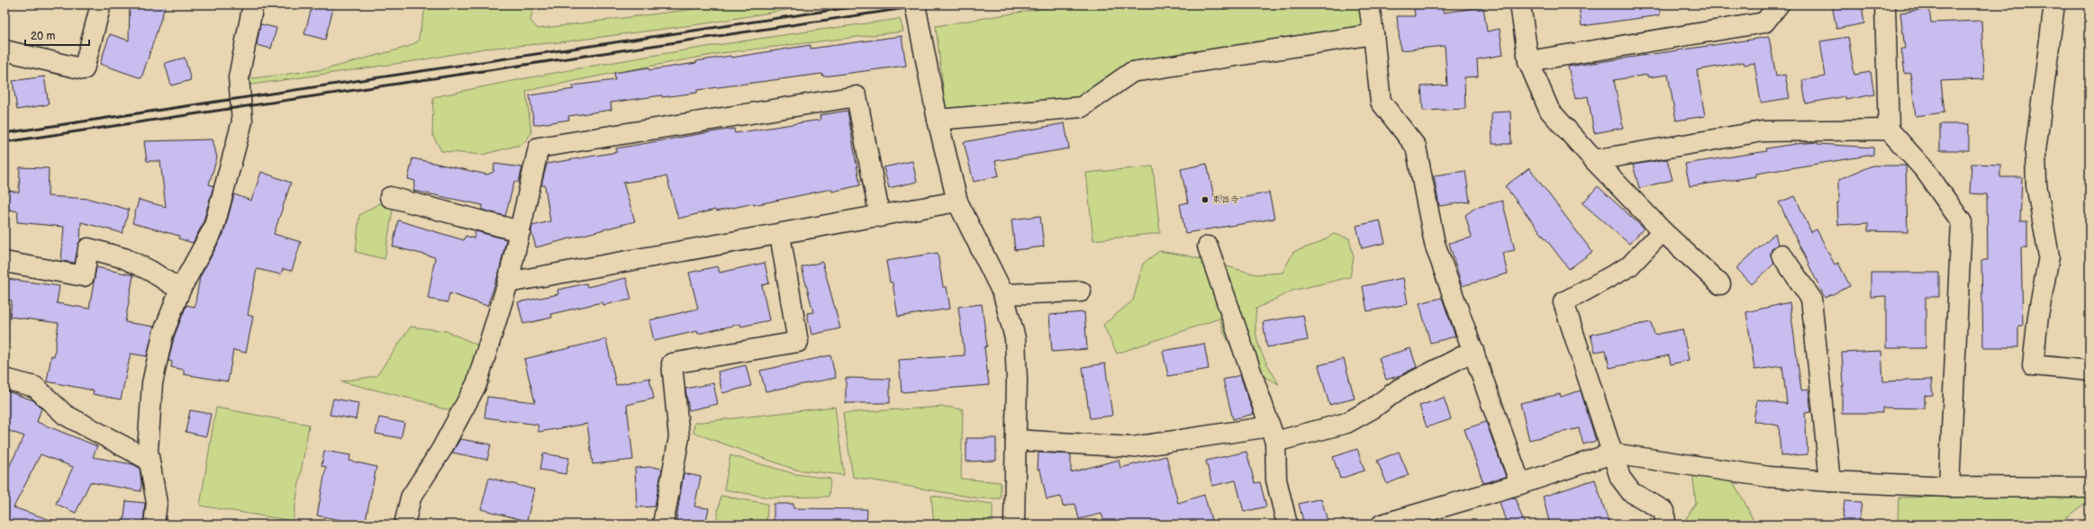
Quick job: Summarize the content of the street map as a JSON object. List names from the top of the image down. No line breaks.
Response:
{"places":["東昌寺"],"scale_bar":"20 m"}
